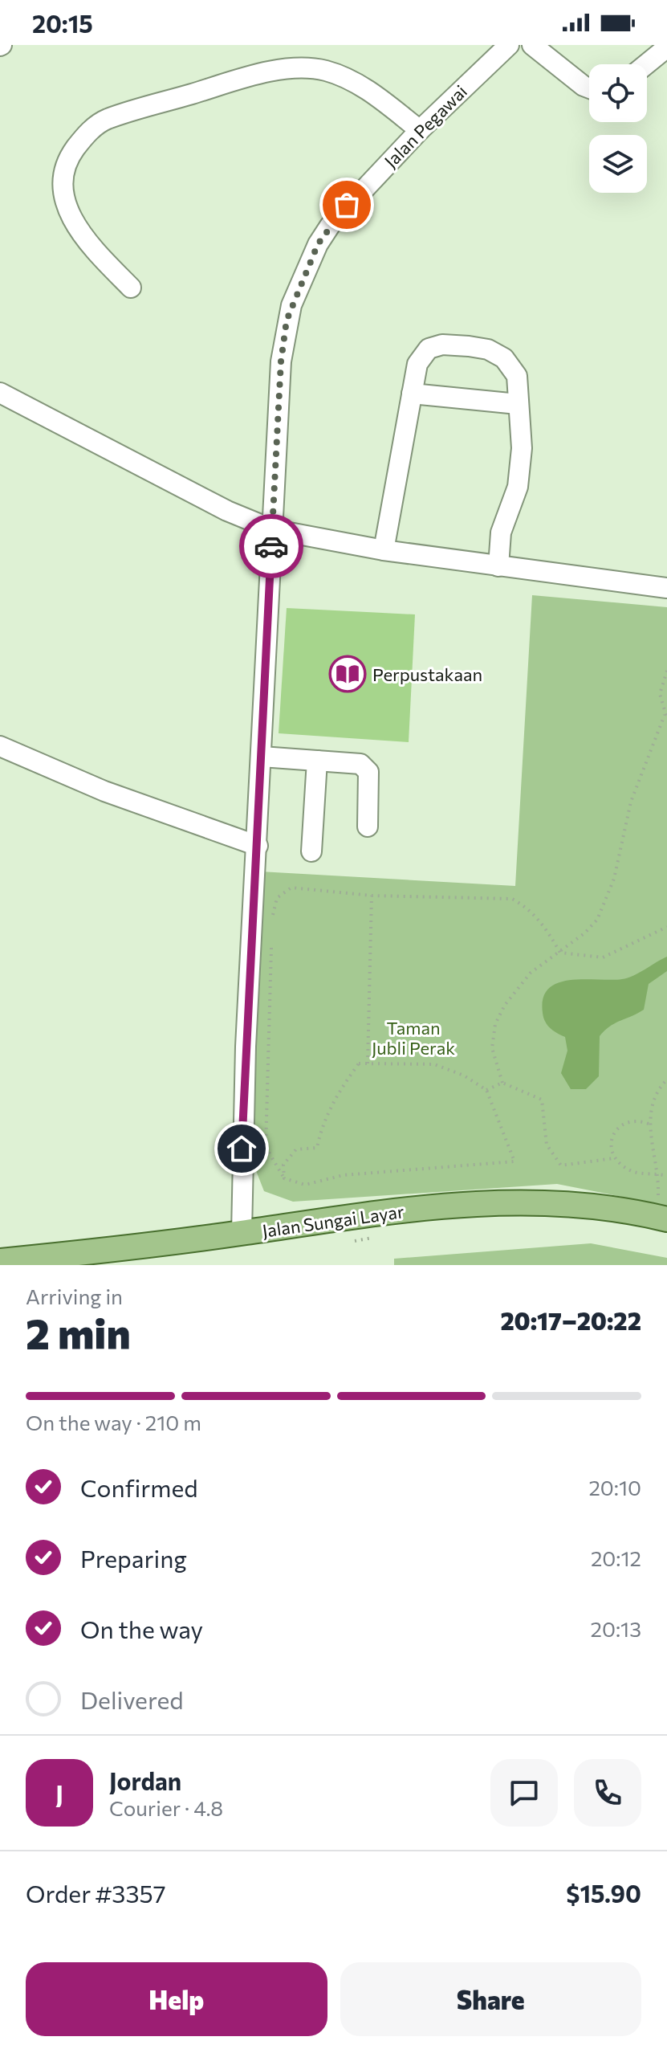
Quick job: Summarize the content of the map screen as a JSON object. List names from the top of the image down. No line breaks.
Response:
{"streets":{"main road":["Jalan Sungai Layar"],"street":["Jalan Pegawai"]},"crossings":[["Jalan Pegawai","Jalan Sungai Layar"]],"parks":["Taman Jubli Perak"],"places":{"library":["Perpustakaan"]},"page":{"status":"20:15","heading":["2 min","Arriving in","20:17–20:22"],"panel":["Jordan","Courier · 4.8","Order #3357","$15.90"],"bar":"On the way · 210 m","list":[["Confirmed","20:10"],["Preparing","20:12"],["On the way","20:13"],"Delivered"],"round":"J","buttons":["Help","Share"]}}
